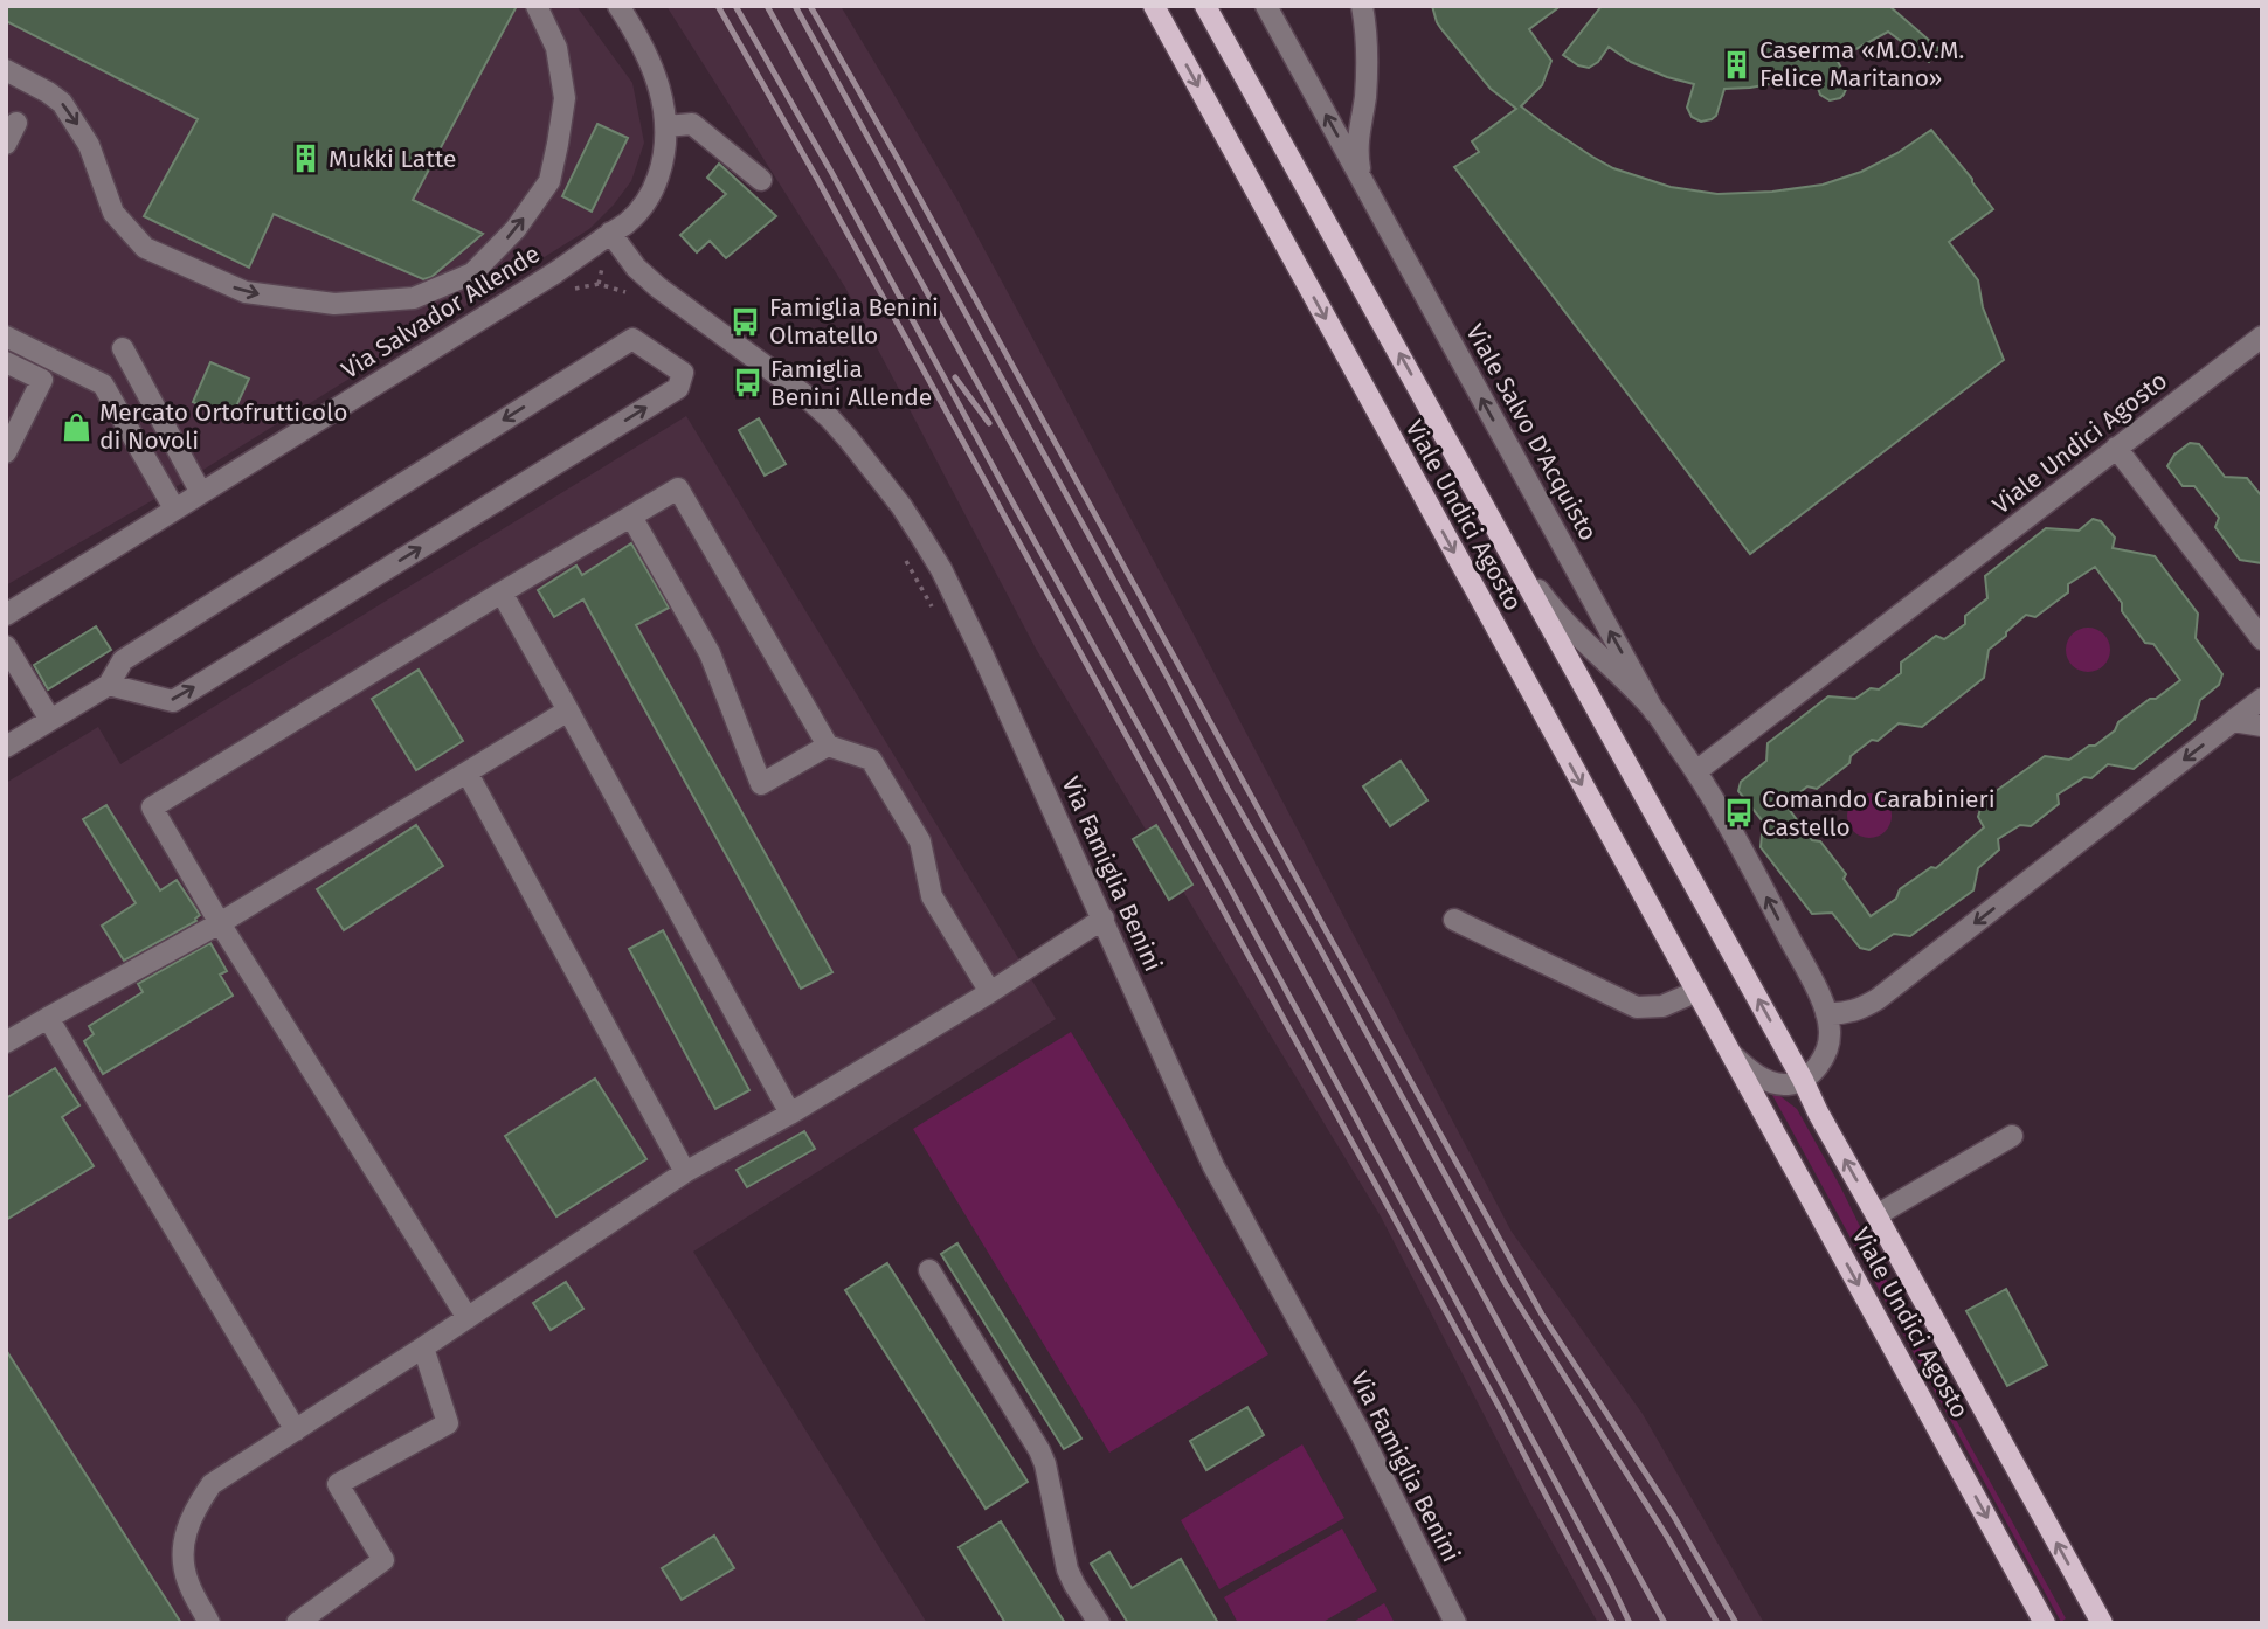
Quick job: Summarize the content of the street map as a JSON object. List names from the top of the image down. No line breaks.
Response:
{"streets":{"main road":["Viale Undici Agosto"],"street":["Via Salvador Allende","Viale Salvo D'Acquisto","Via Famiglia Benini"]},"crossings":[["Via Salvador Allende","Via Famiglia Benini"],["Viale Salvo D'Acquisto","Viale Undici Agosto"]],"one_way":["Viale Salvo D'Acquisto"],"places":{"building":["Caserma «M.O.V.M. Felice Maritano»","Mukki Latte"],"bus stop":["Famiglia Benini Olmatello","Famiglia Benini Allende","Comando Carabinieri Castello"],"shop":["Mercato Ortofrutticolo di Novoli"]}}
